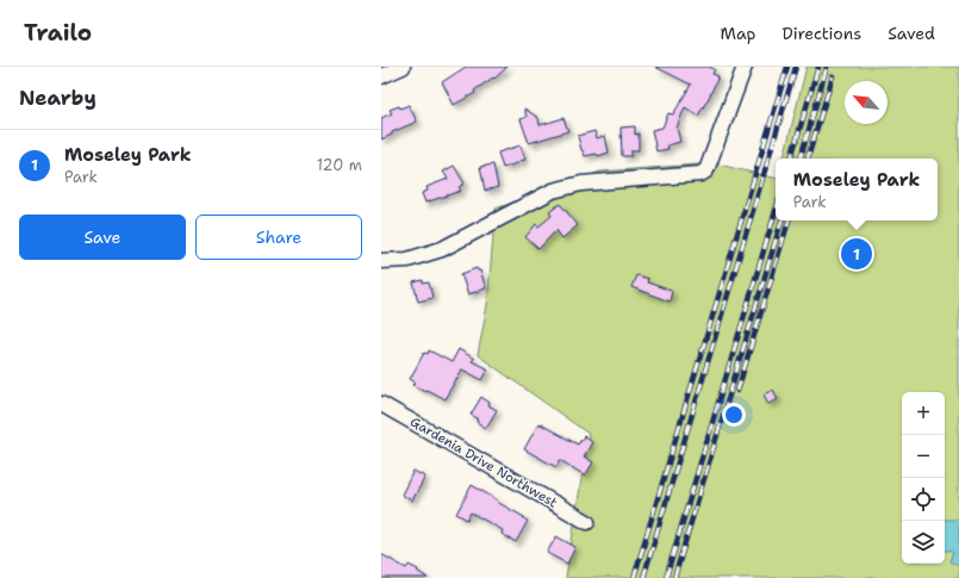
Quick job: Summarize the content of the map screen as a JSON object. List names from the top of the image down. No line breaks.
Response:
{"streets":{"street":["Gardenia Drive Northwest"]},"north":"top left","page":{"header":"Trailo","nav":["Map","Directions","Saved"],"heading":"Nearby","list":[{"mark":"1","name":"Moseley Park","note":"Park","value":"120 m"}],"popup":["Moseley Park","Park"],"buttons":["Save","Share"],"pins":"1","map_buttons":["+","−"]}}
